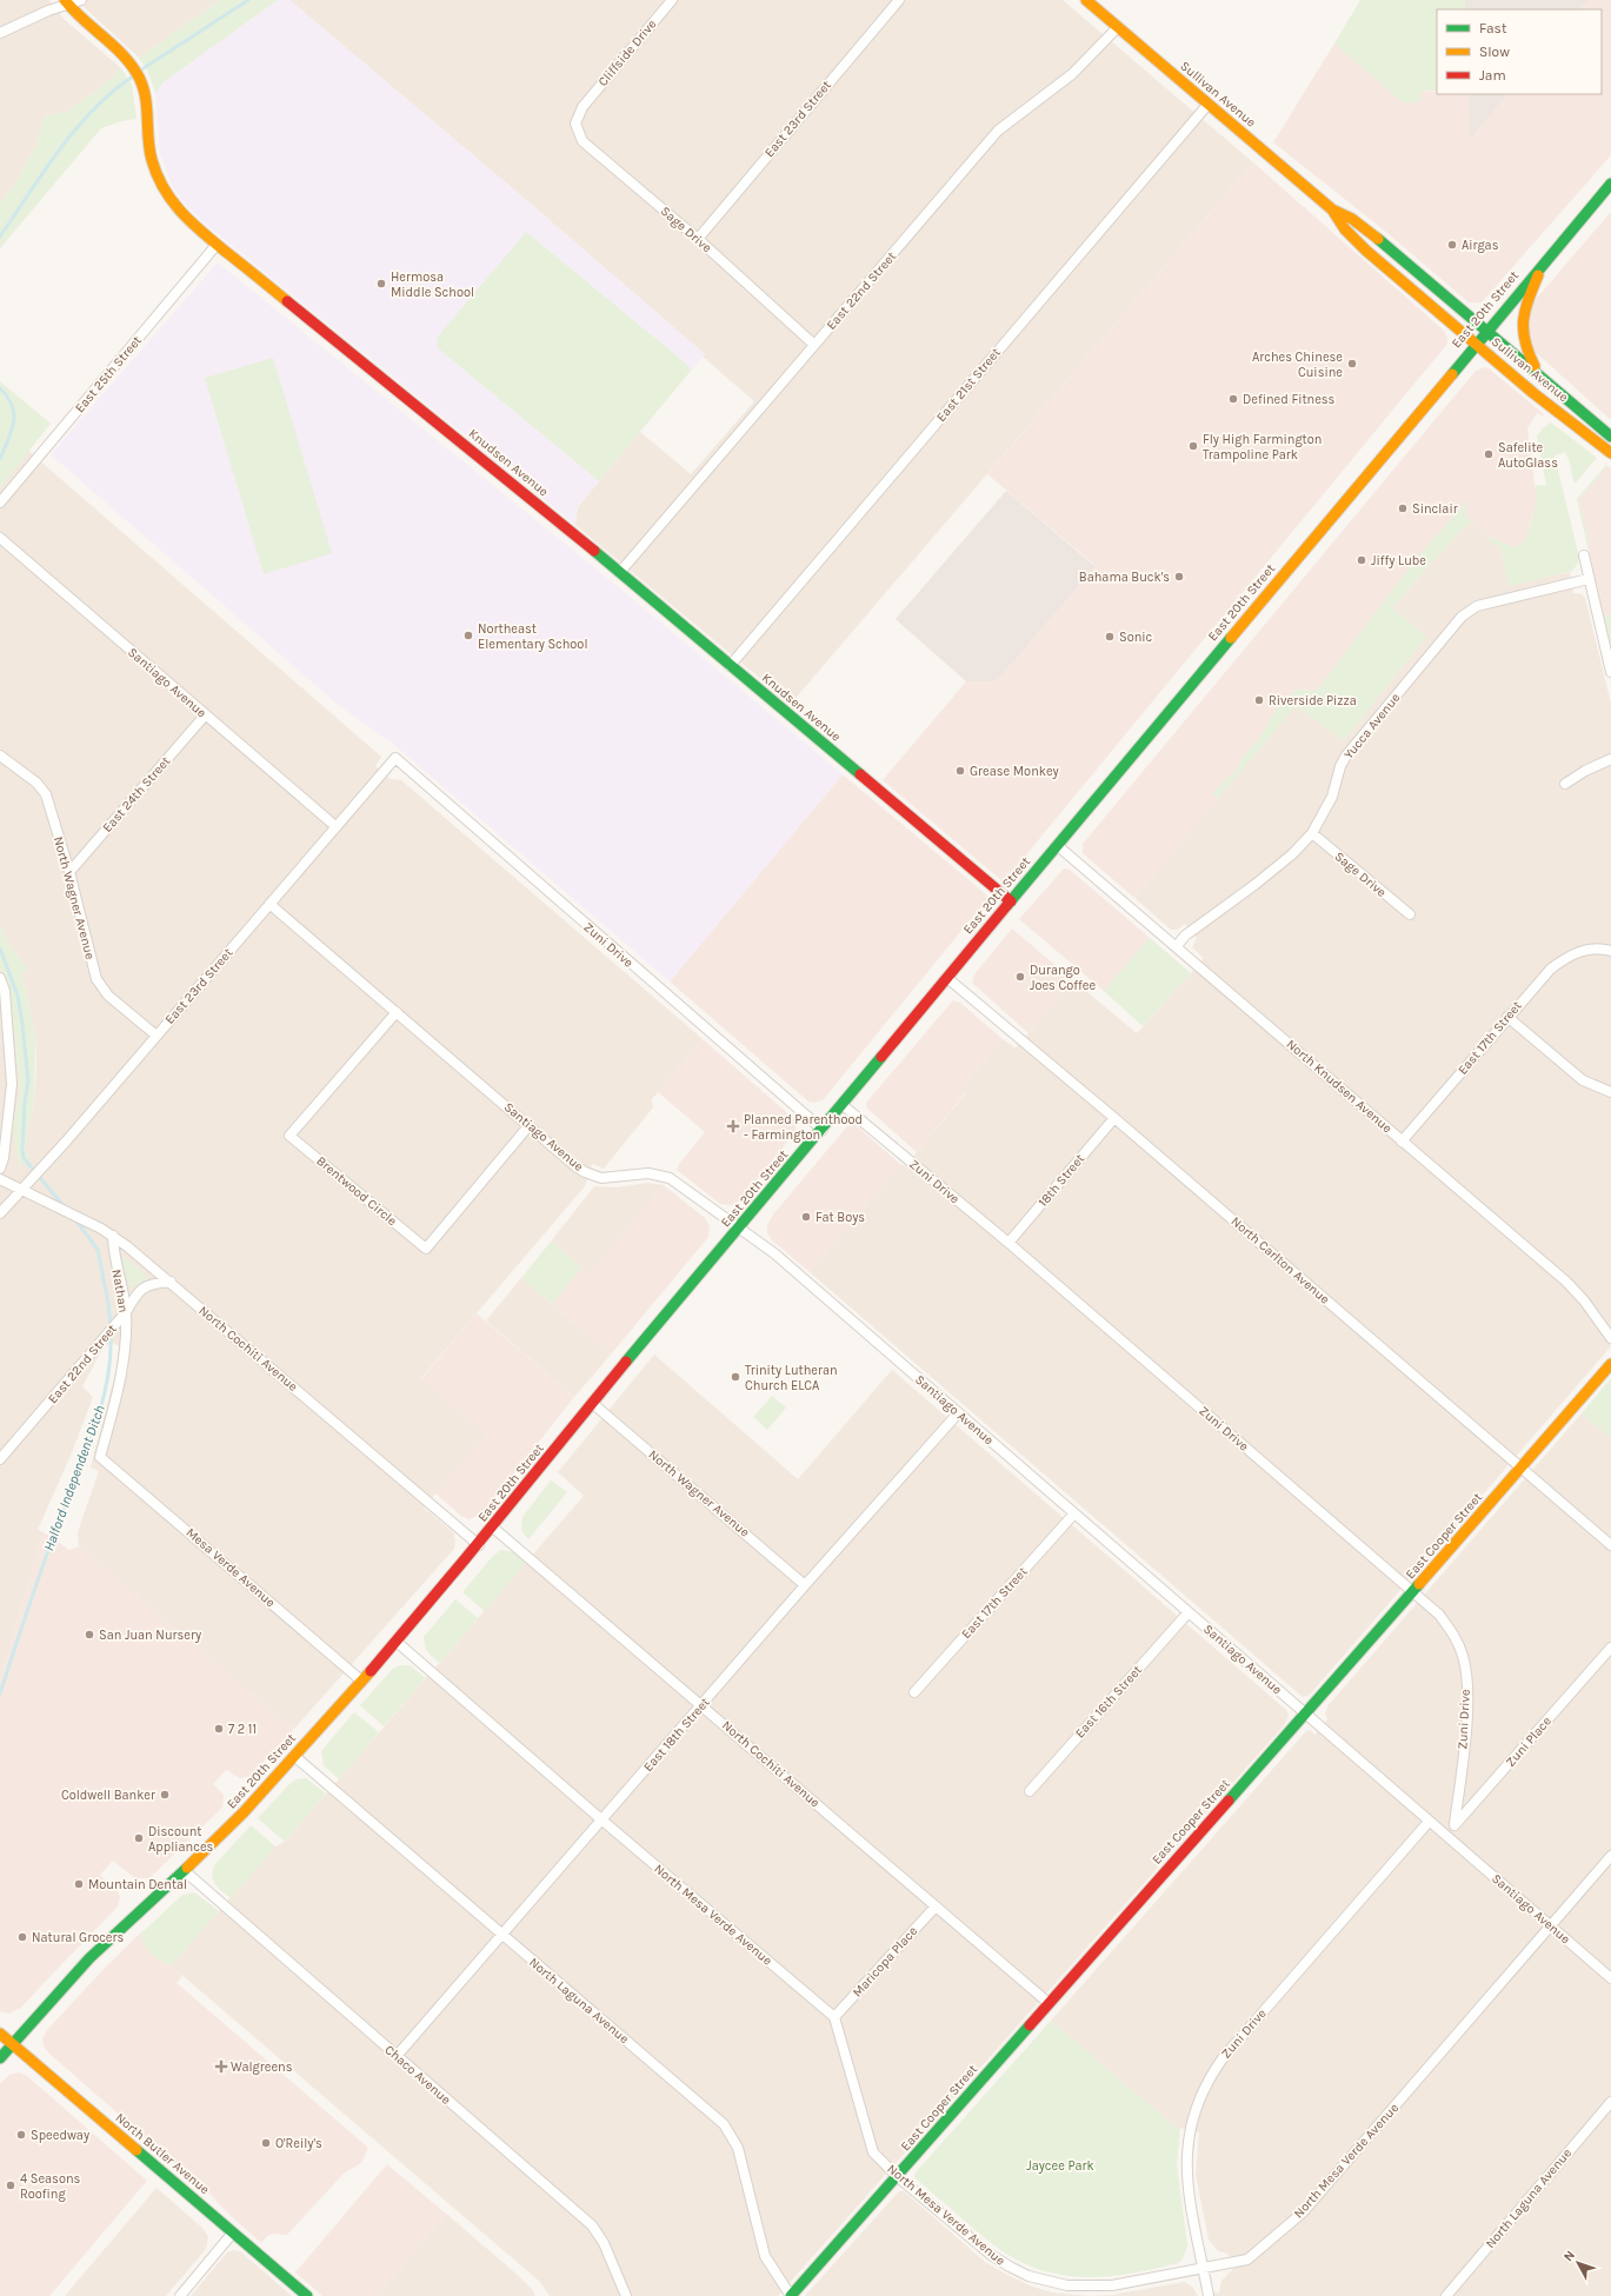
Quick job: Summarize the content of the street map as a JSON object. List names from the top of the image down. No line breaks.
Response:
{"streets":{"main road":["Sullivan Avenue","East 20th Street","Knudsen Avenue","East Cooper Street","North Butler Avenue"],"street":["Cliffside Drive","East 23rd Street","Sage Drive","East 22nd Street","East 25th Street","East 21st Street","Santiago Avenue","Yucca Avenue","East 24th Street","North Wagner Avenue","Zuni Drive","East 17th Street","North Knudsen Avenue","18th Street","Brentwood Circle","North Carlton Avenue","Nathan","North Cochiti Avenue","Mesa Verde Avenue","East 16th Street","East 18th Street","Zuni Place","North Mesa Verde Avenue","Maricopa Place","North Laguna Avenue","Chaco Avenue"]},"crossings":[["Cliffside Drive","Sage Drive"],["Sullivan Avenue","East 22nd Street"],["Sullivan Avenue","East 20th Street"],["Sullivan Avenue","East 21st Street"],["East 23rd Street","Sage Drive"],["East 23rd Street","Santiago Avenue"],["East 23rd Street","North Wagner Avenue"],["East 23rd Street","Zuni Drive"],["East 23rd Street","North Cochiti Avenue"],["Sage Drive","East 22nd Street"],["Sage Drive","Yucca Avenue"],["East 22nd Street","Knudsen Avenue"],["East 22nd Street","Nathan"],["East 22nd Street","North Cochiti Avenue"],["East 20th Street","Knudsen Avenue"],["East 20th Street","Santiago Avenue"],["East 20th Street","North Wagner Avenue"],["East 20th Street","Zuni Drive"],["East 20th Street","North Knudsen Avenue"],["East 20th Street","North Carlton Avenue"],["East 20th Street","North Cochiti Avenue"],["East 20th Street","Mesa Verde Avenue"],["East 20th Street","North Mesa Verde Avenue"],["East 20th Street","North Laguna Avenue"],["East 20th Street","Chaco Avenue"],["East 20th Street","North Butler Avenue"],["East 25th Street","Knudsen Avenue"],["East 21st Street","Knudsen Avenue"],["Santiago Avenue","East 24th Street"],["Santiago Avenue","Zuni Drive"],["Santiago Avenue","East 17th Street"],["Santiago Avenue","Brentwood Circle"],["Santiago Avenue","East Cooper Street"],["Santiago Avenue","East 16th Street"],["Santiago Avenue","East 18th Street"],["Santiago Avenue","Zuni Place"],["Santiago Avenue","North Mesa Verde Avenue"],["Yucca Avenue","North Knudsen Avenue"],["East 24th Street","North Wagner Avenue"],["North Wagner Avenue","East 18th Street"],["Zuni Drive","18th Street"],["Zuni Drive","East Cooper Street"],["Zuni Drive","Zuni Place"],["Zuni Drive","North Mesa Verde Avenue"],["East 17th Street","North Knudsen Avenue"],["18th Street","North Carlton Avenue"],["North Carlton Avenue","East Cooper Street"],["Nathan","North Cochiti Avenue"],["Nathan","Mesa Verde Avenue"],["North Cochiti Avenue","East Cooper Street"],["North Cochiti Avenue","East 18th Street"],["North Cochiti Avenue","Maricopa Place"],["East Cooper Street","North Mesa Verde Avenue"],["East Cooper Street","North Laguna Avenue"],["East 18th Street","North Mesa Verde Avenue"],["East 18th Street","North Laguna Avenue"],["East 18th Street","Chaco Avenue"],["North Mesa Verde Avenue","Maricopa Place"]],"water":["Halford Independent Ditch"],"parks":["Jaycee Park"],"places":{"other":["Airgas","Hermosa Middle School","Arches Chinese Cuisine","Defined Fitness","Fly High Farmington Trampoline Park","Safelite AutoGlass","Sinclair","Jiffy Lube","Bahama Buck's","Northeast Elementary School","Sonic","Riverside Pizza","Grease Monkey","Durango Joes Coffee","Fat Boys","Trinity Lutheran Church ELCA","San Juan Nursery","7 2 11","Coldwell Banker","Discount Appliances","Mountain Dental","Natural Grocers","Speedway","O'Reily's","4 Seasons Roofing"],"health":["Planned Parenthood - Farmington","Walgreens"]},"legend":["Fast","Slow","Jam"],"north":"top left"}
